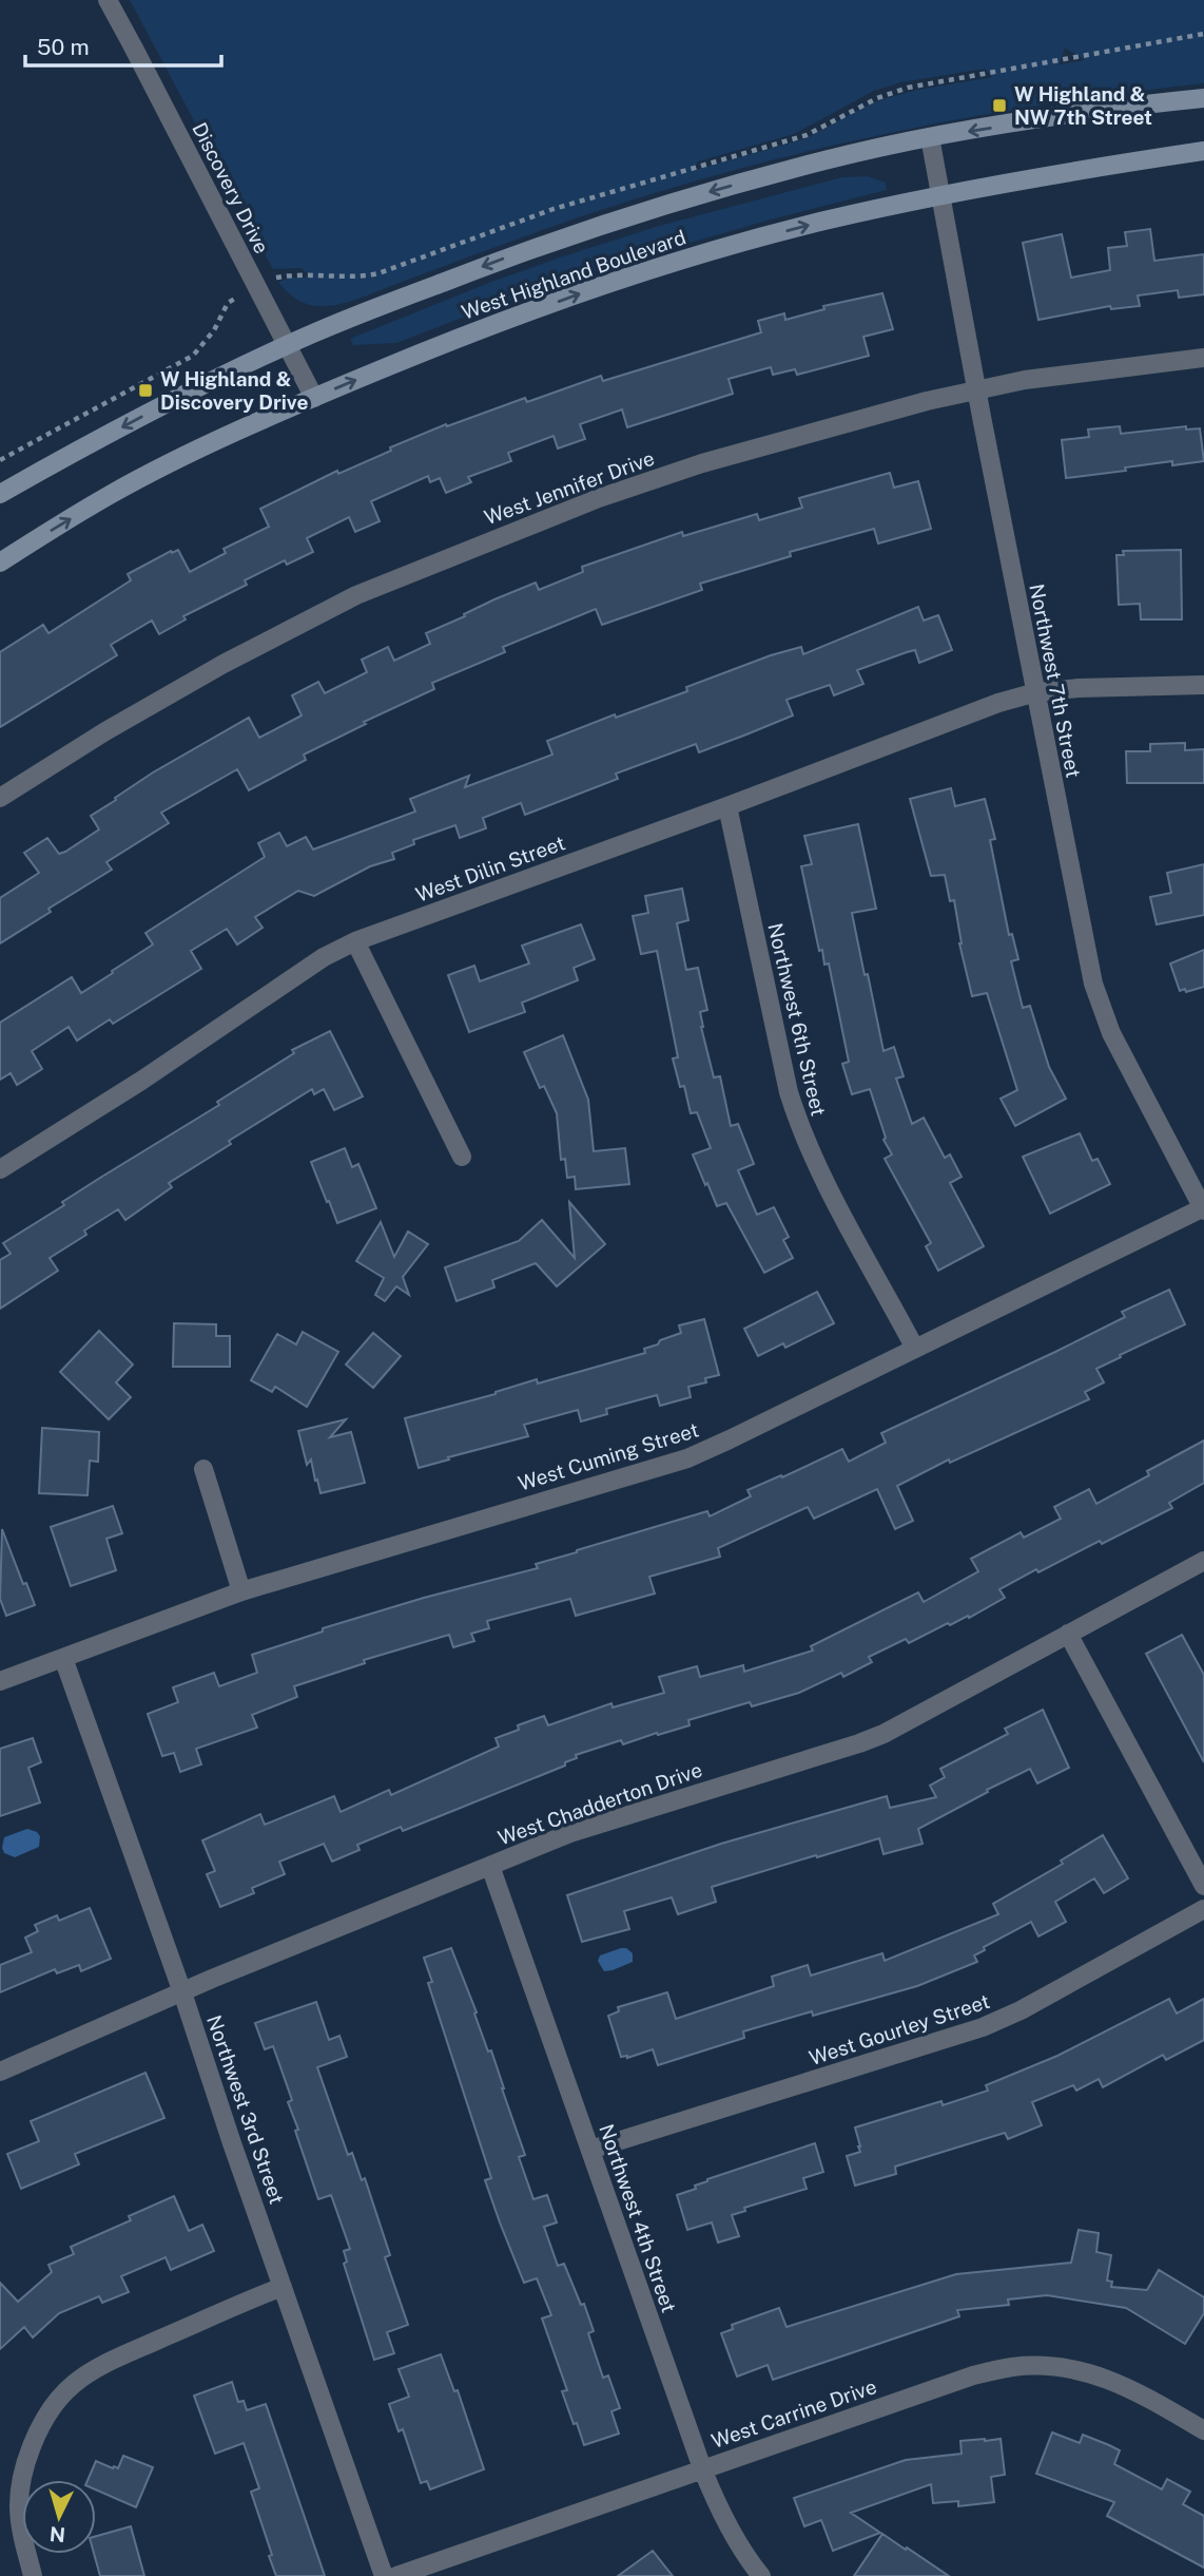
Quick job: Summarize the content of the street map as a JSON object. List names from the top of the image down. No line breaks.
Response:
{"streets":{"main road":["West Highland Boulevard"],"street":["Discovery Drive","West Jennifer Drive","Northwest 7th Street","West Dilin Street","Northwest 6th Street","West Cuming Street","West Chadderton Drive","West Gourley Street","Northwest 3rd Street","Northwest 4th Street","West Carrine Drive"]},"crossings":[["Discovery Drive","West Highland Boulevard"],["West Highland Boulevard","Northwest 7th Street"],["West Jennifer Drive","Northwest 7th Street"],["Northwest 7th Street","West Dilin Street"],["Northwest 7th Street","West Cuming Street"],["West Dilin Street","Northwest 6th Street"],["Northwest 6th Street","West Cuming Street"],["West Cuming Street","Northwest 3rd Street"],["West Chadderton Drive","Northwest 3rd Street"],["West Chadderton Drive","Northwest 4th Street"],["West Gourley Street","Northwest 4th Street"],["Northwest 4th Street","West Carrine Drive"]],"places":{"transit":["W Highland & NW 7th Street","W Highland & Discovery Drive"]},"scale_bar":"50 m","north":"bottom"}
